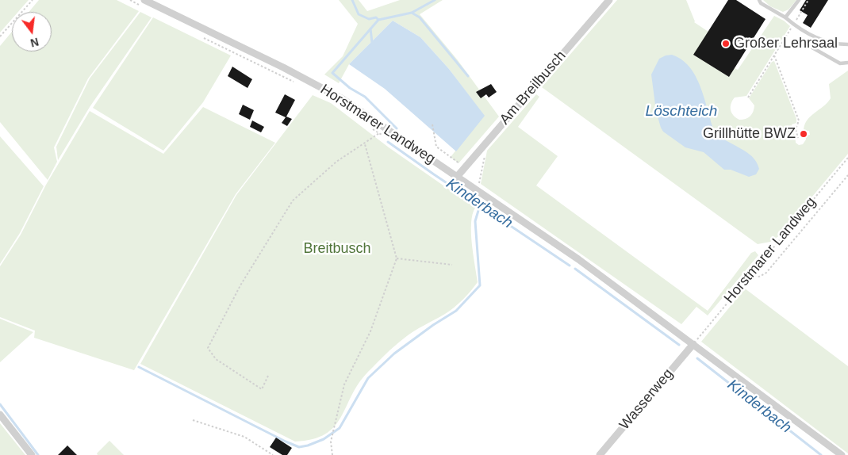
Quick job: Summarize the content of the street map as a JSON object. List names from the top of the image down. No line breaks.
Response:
{"streets":{"street":["Am Breilbusch","Horstmarer Landweg","Wasserweg"]},"crossings":[["Am Breilbusch","Horstmarer Landweg"],["Horstmarer Landweg","Wasserweg"]],"water":["Löschteich","Kinderbach"],"parks":["Breitbusch"],"places":["Großer Lehrsaal","Grillhütte BWZ"],"north":"bottom"}
